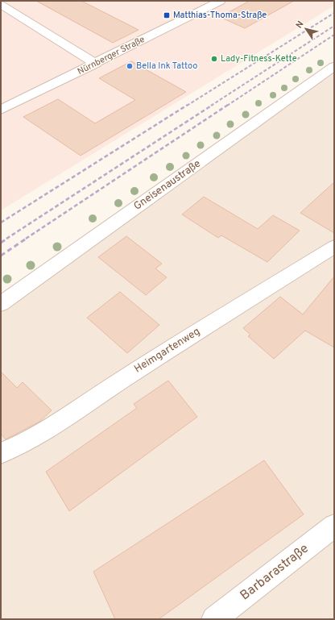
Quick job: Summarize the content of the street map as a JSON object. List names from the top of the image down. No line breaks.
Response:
{"streets":{"street":["Nürnberger Straße","Gneisenaustraße","Heimgartenweg","Barbarastraße"]},"places":{"transit":["Matthias-Thoma-Straße"],"other":["Lady-Fitness-Kette","Bella Ink Tattoo"]},"north":"top left"}
